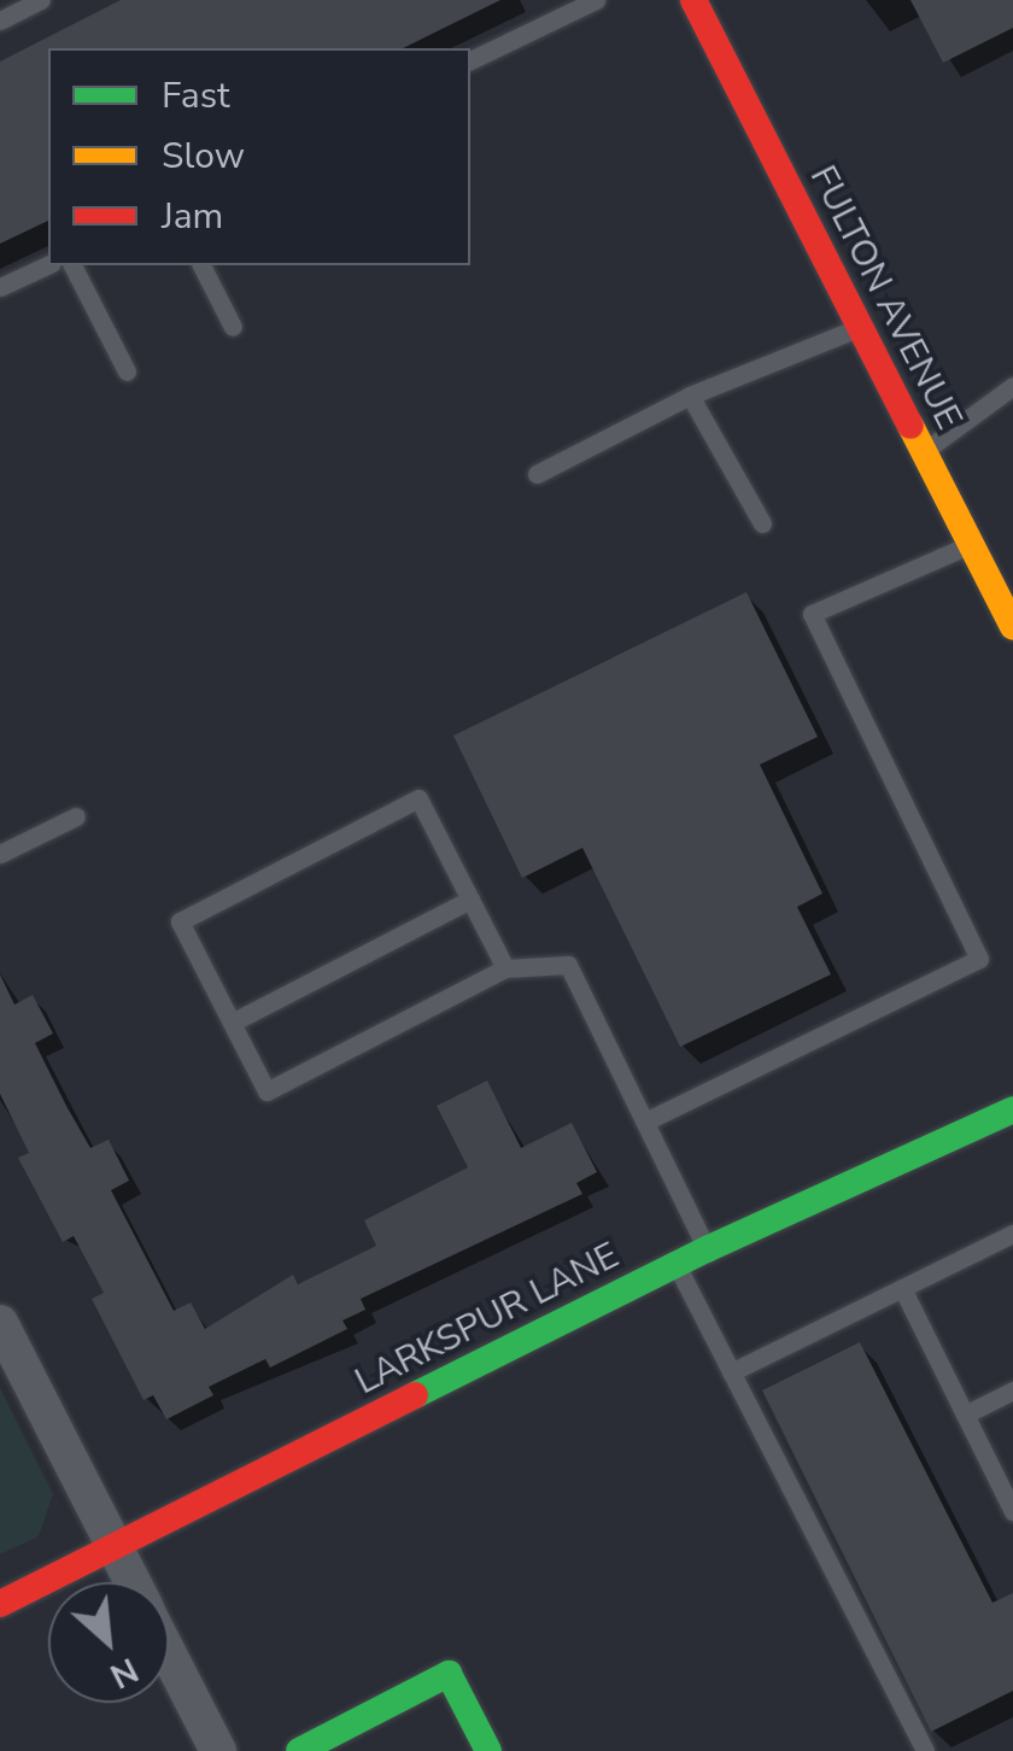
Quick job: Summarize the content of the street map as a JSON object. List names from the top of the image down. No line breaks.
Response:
{"streets":{"street":["FULTON AVENUE","LARKSPUR LANE"]},"legend":["Fast","Slow","Jam"],"north":"bottom right"}
